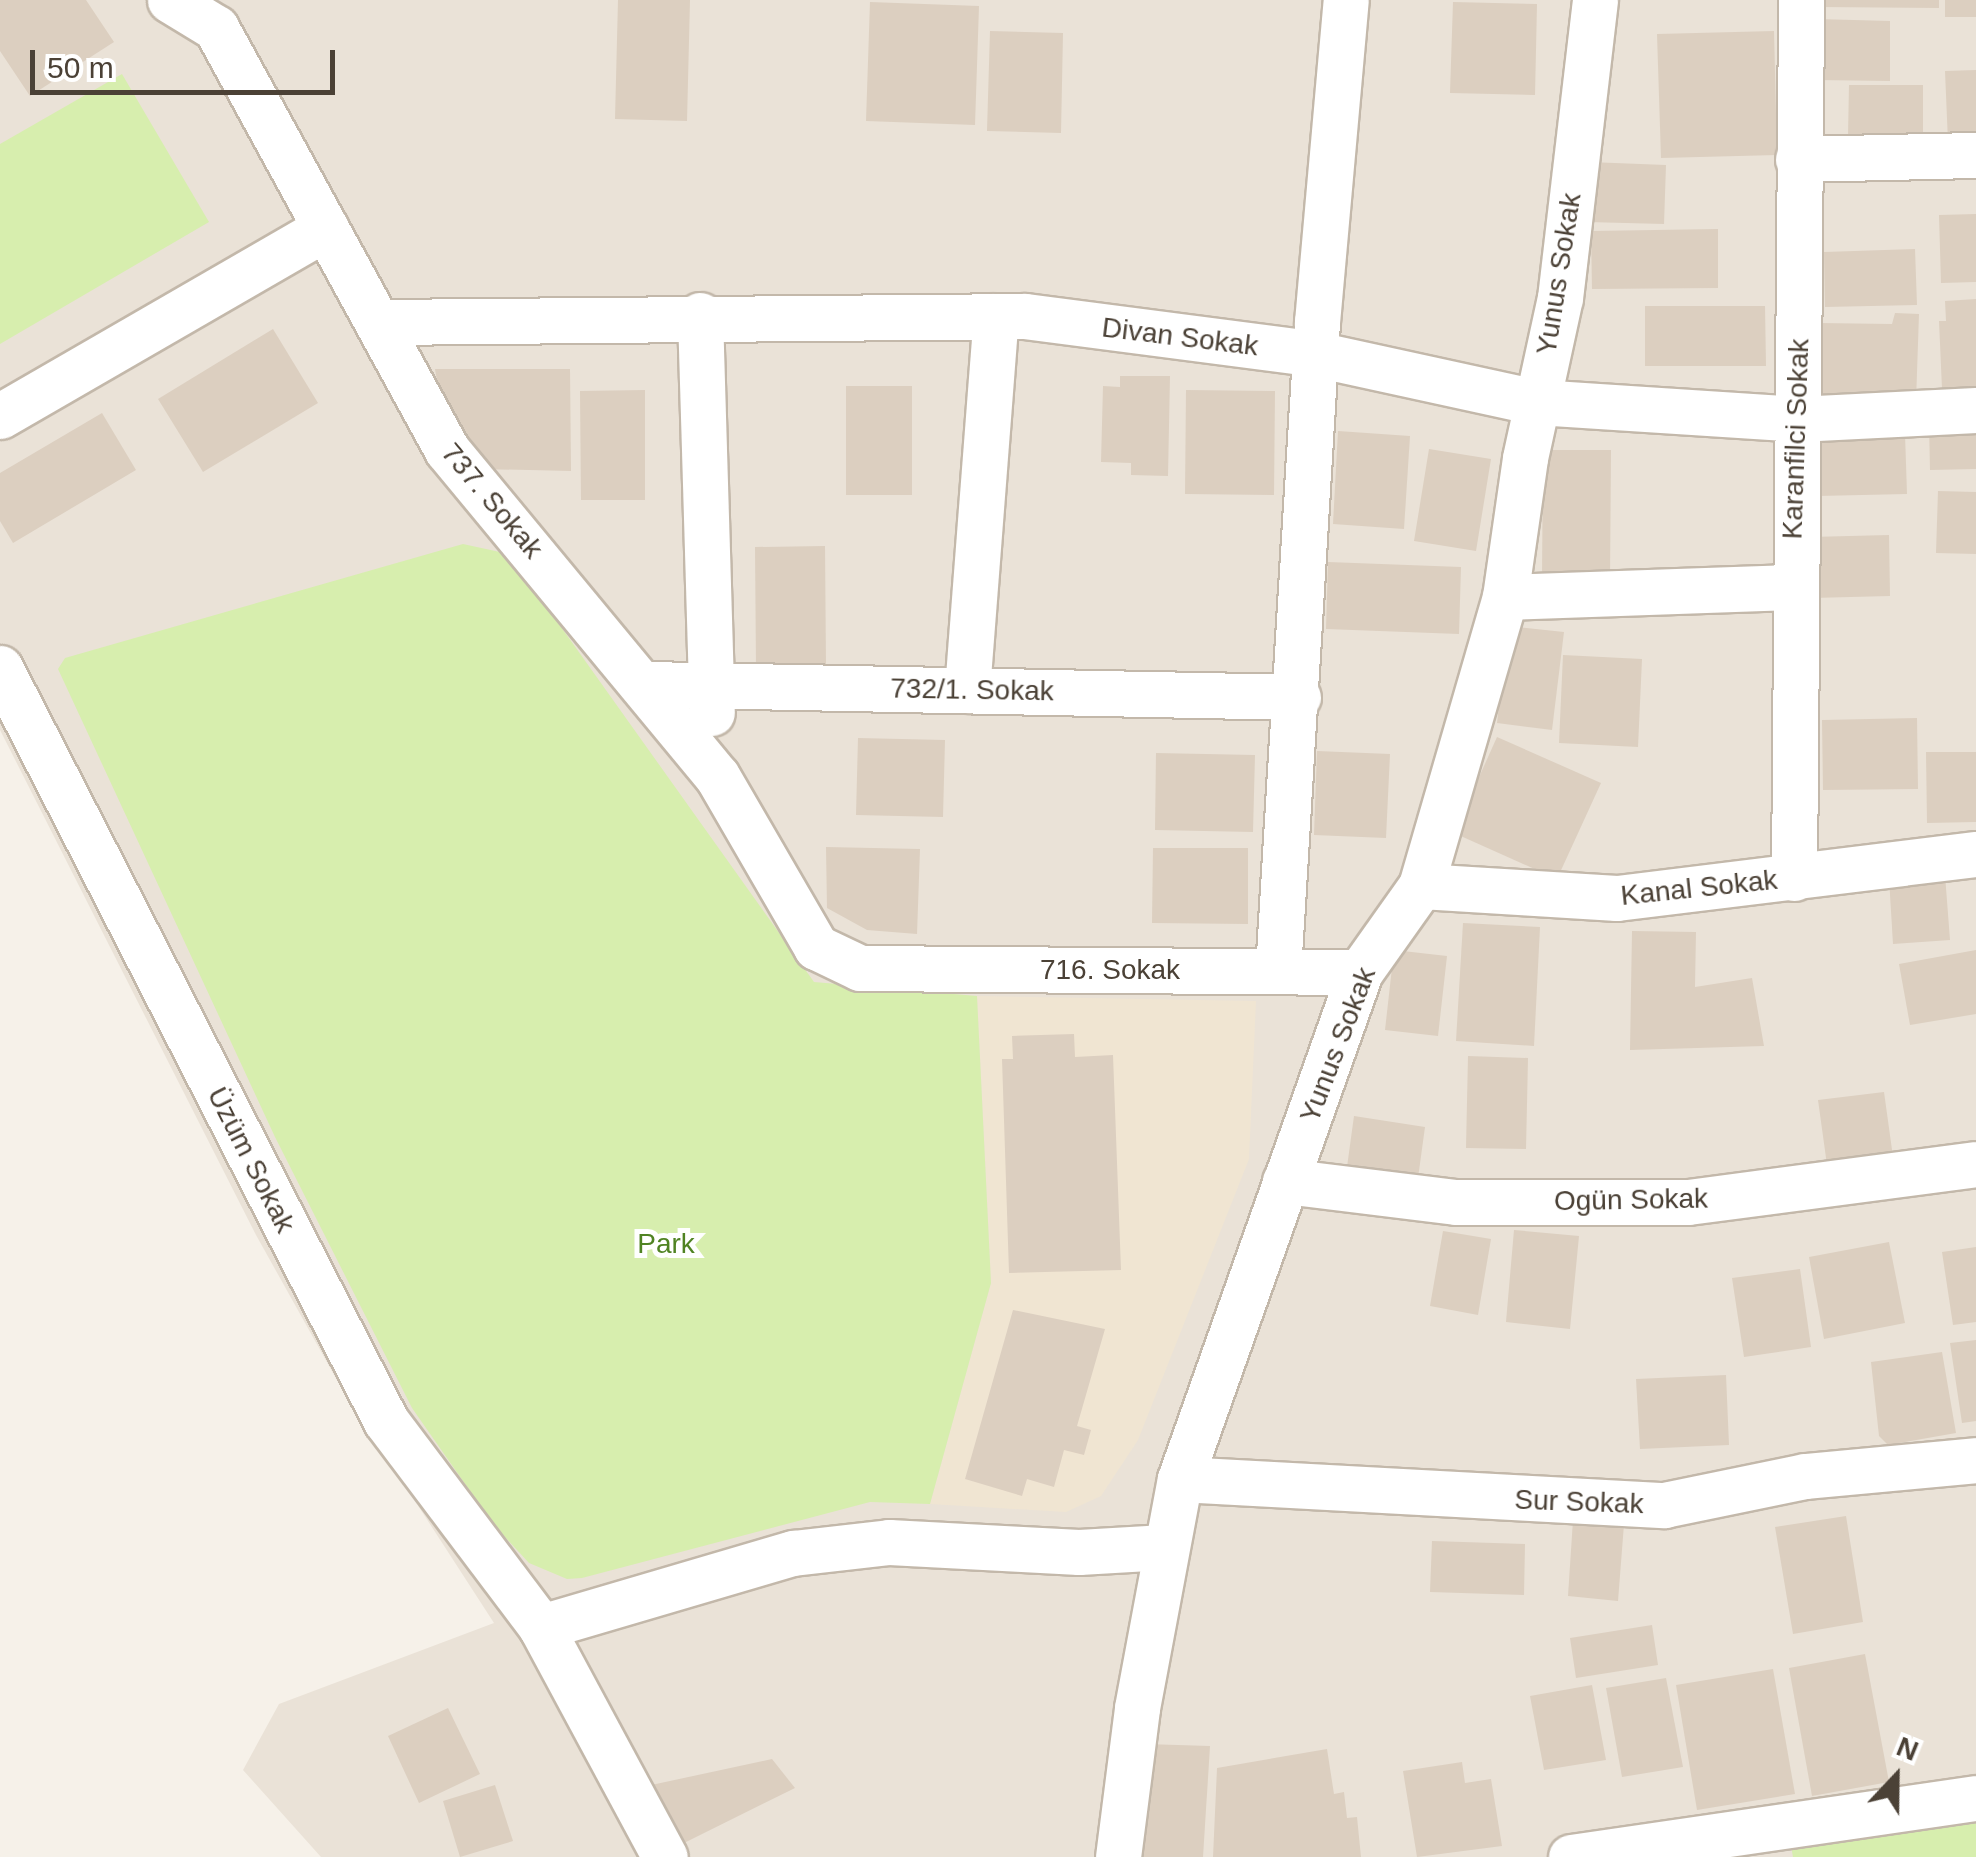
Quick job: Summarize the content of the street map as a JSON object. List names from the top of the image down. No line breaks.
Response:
{"streets":{"street":["Yunus Sokak","Divan Sokak","Karanfilci Sokak","737. Sokak","732/1. Sokak","Kanal Sokak","716. Sokak","Üzüm Sokak","Ogün Sokak","Sur Sokak"]},"crossings":[["Yunus Sokak","Divan Sokak"],["Yunus Sokak","Kanal Sokak"],["Yunus Sokak","716. Sokak"],["Yunus Sokak","Ogün Sokak"],["Yunus Sokak","Sur Sokak"],["Divan Sokak","Karanfilci Sokak"],["Divan Sokak","737. Sokak"],["Karanfilci Sokak","Kanal Sokak"],["737. Sokak","732/1. Sokak"],["737. Sokak","716. Sokak"]],"parks":["Park"],"scale_bar":"50 m","north":"top"}
